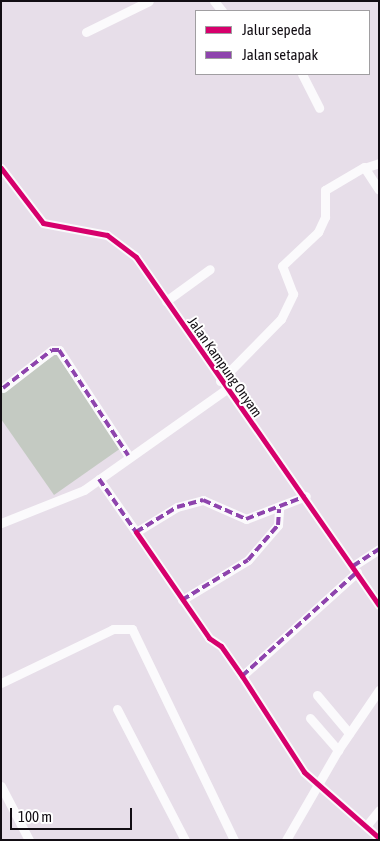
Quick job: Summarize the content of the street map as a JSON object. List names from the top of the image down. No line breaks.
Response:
{"streets":{"street":["Jalan Kampung Onyam"]},"legend":["Jalur sepeda","Jalan setapak"],"scale_bar":"100 m"}
